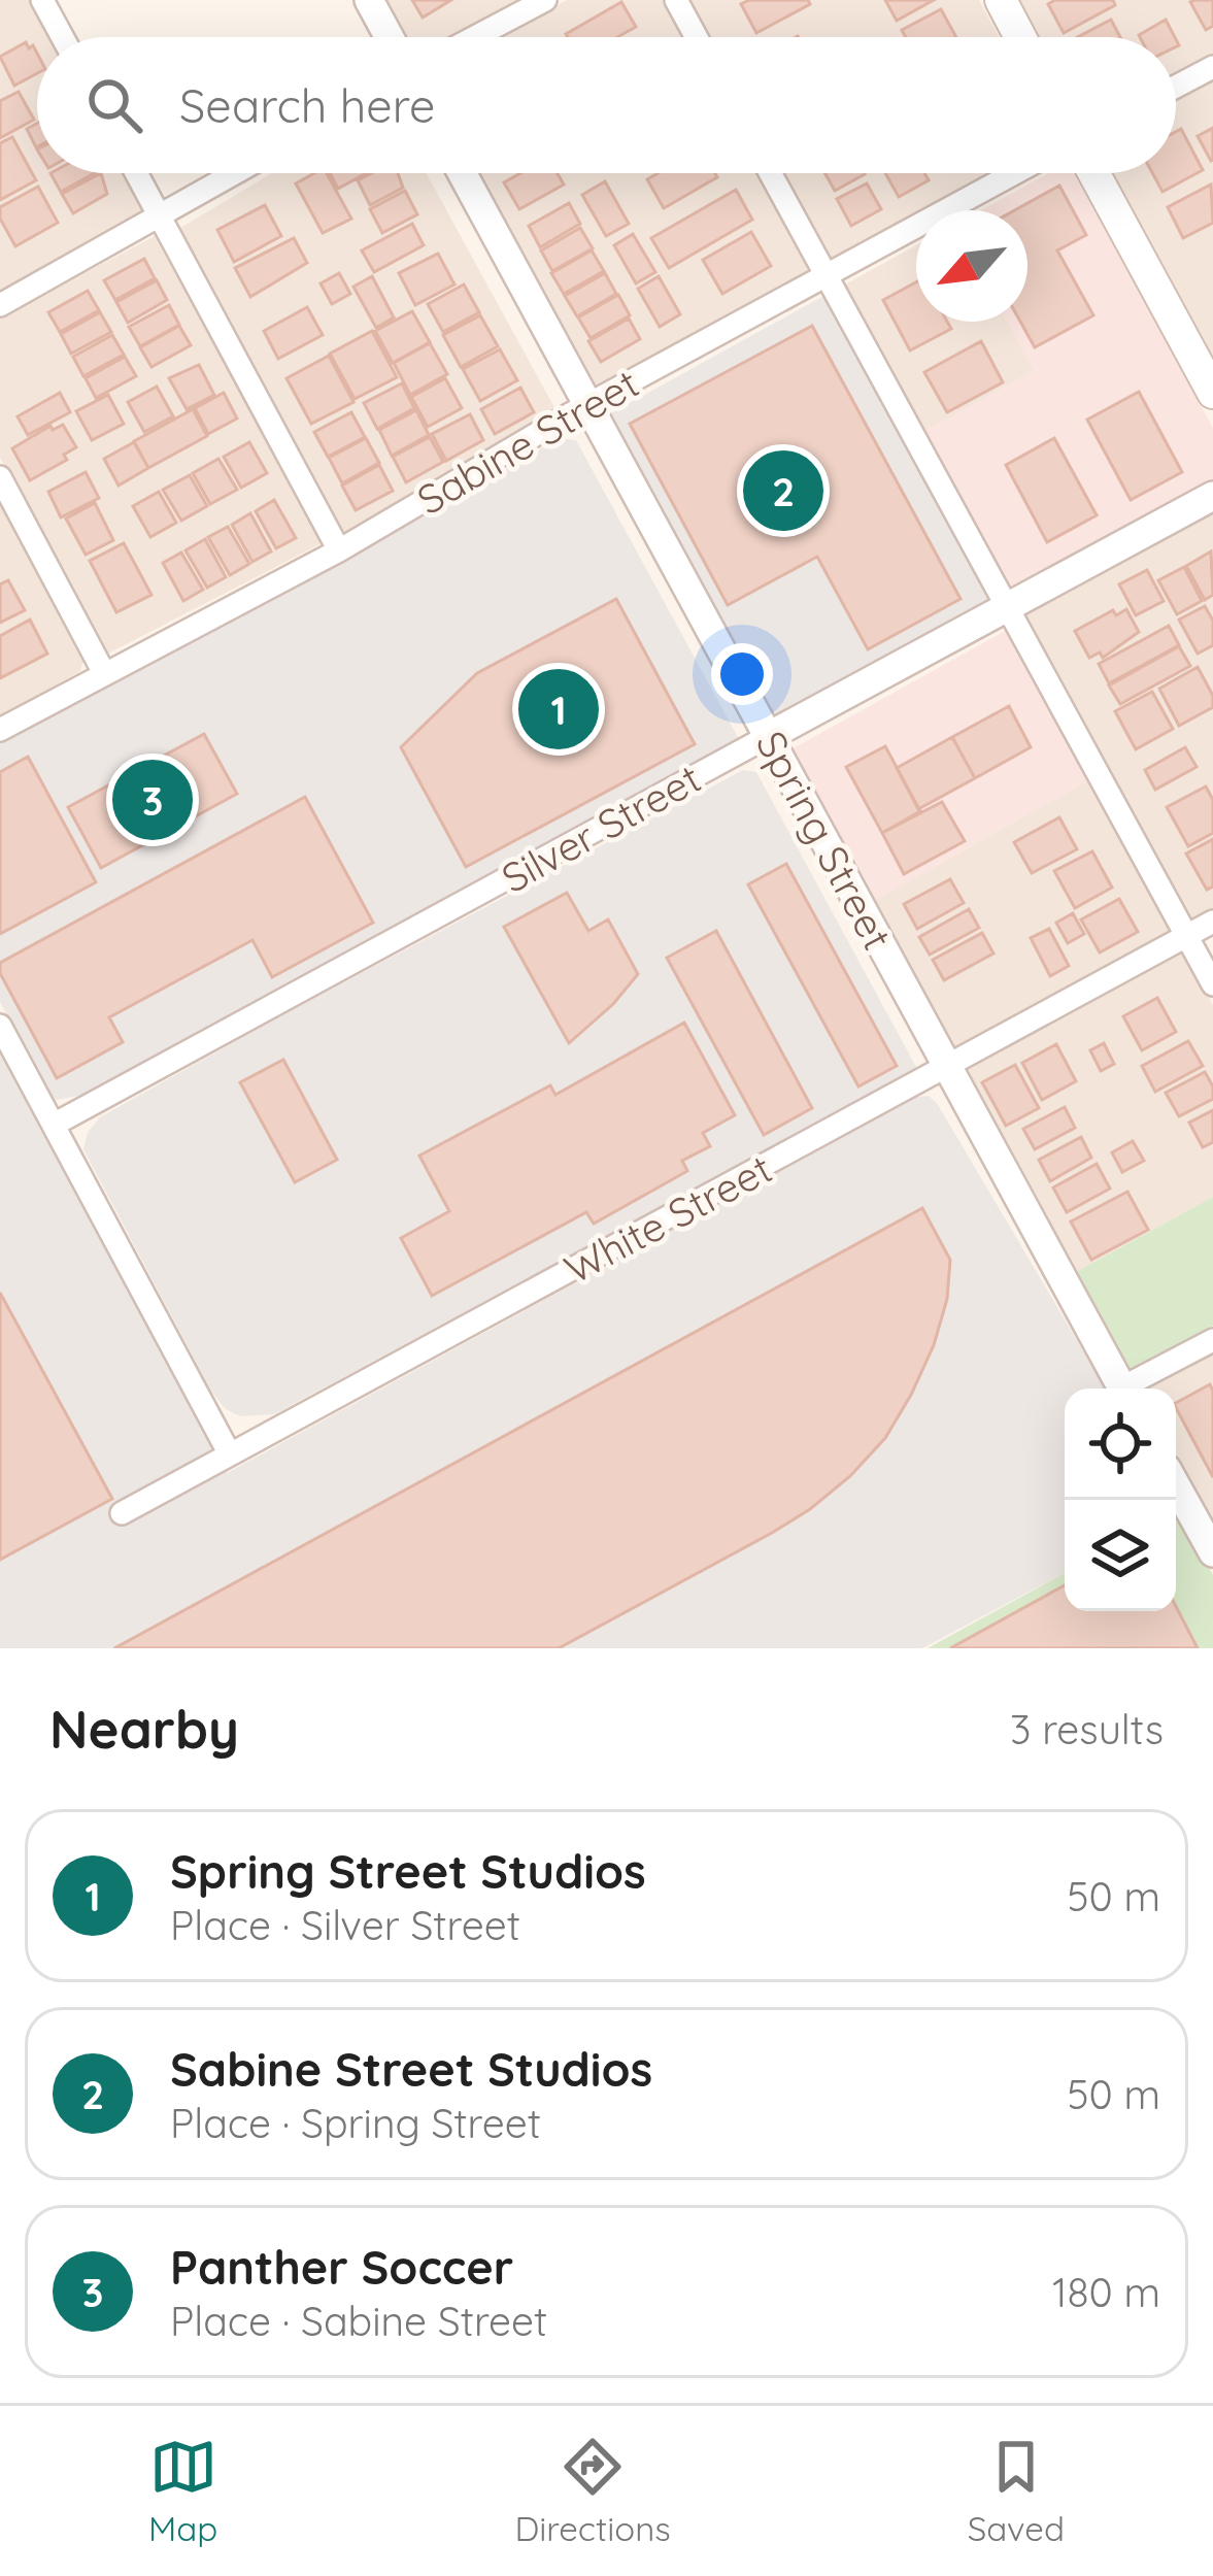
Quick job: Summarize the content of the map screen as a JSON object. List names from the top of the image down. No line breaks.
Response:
{"streets":{"street":["Sabine Street","Silver Street","Spring Street","White Street"]},"crossings":[["Sabine Street","Spring Street"],["Silver Street","Spring Street"],["Spring Street","White Street"]],"north":"bottom left","page":{"search":"Search here","pins":["2","1","3"],"heading":["Nearby","3 results"],"list":[{"mark":"1","name":"Spring Street Studios","note":"Place · Silver Street","value":"50 m"},{"mark":"2","name":"Sabine Street Studios","note":"Place · Spring Street","value":"50 m"},{"mark":"3","name":"Panther Soccer","note":"Place · Sabine Street","value":"180 m"}],"nav":["Map","Directions","Saved"]}}
